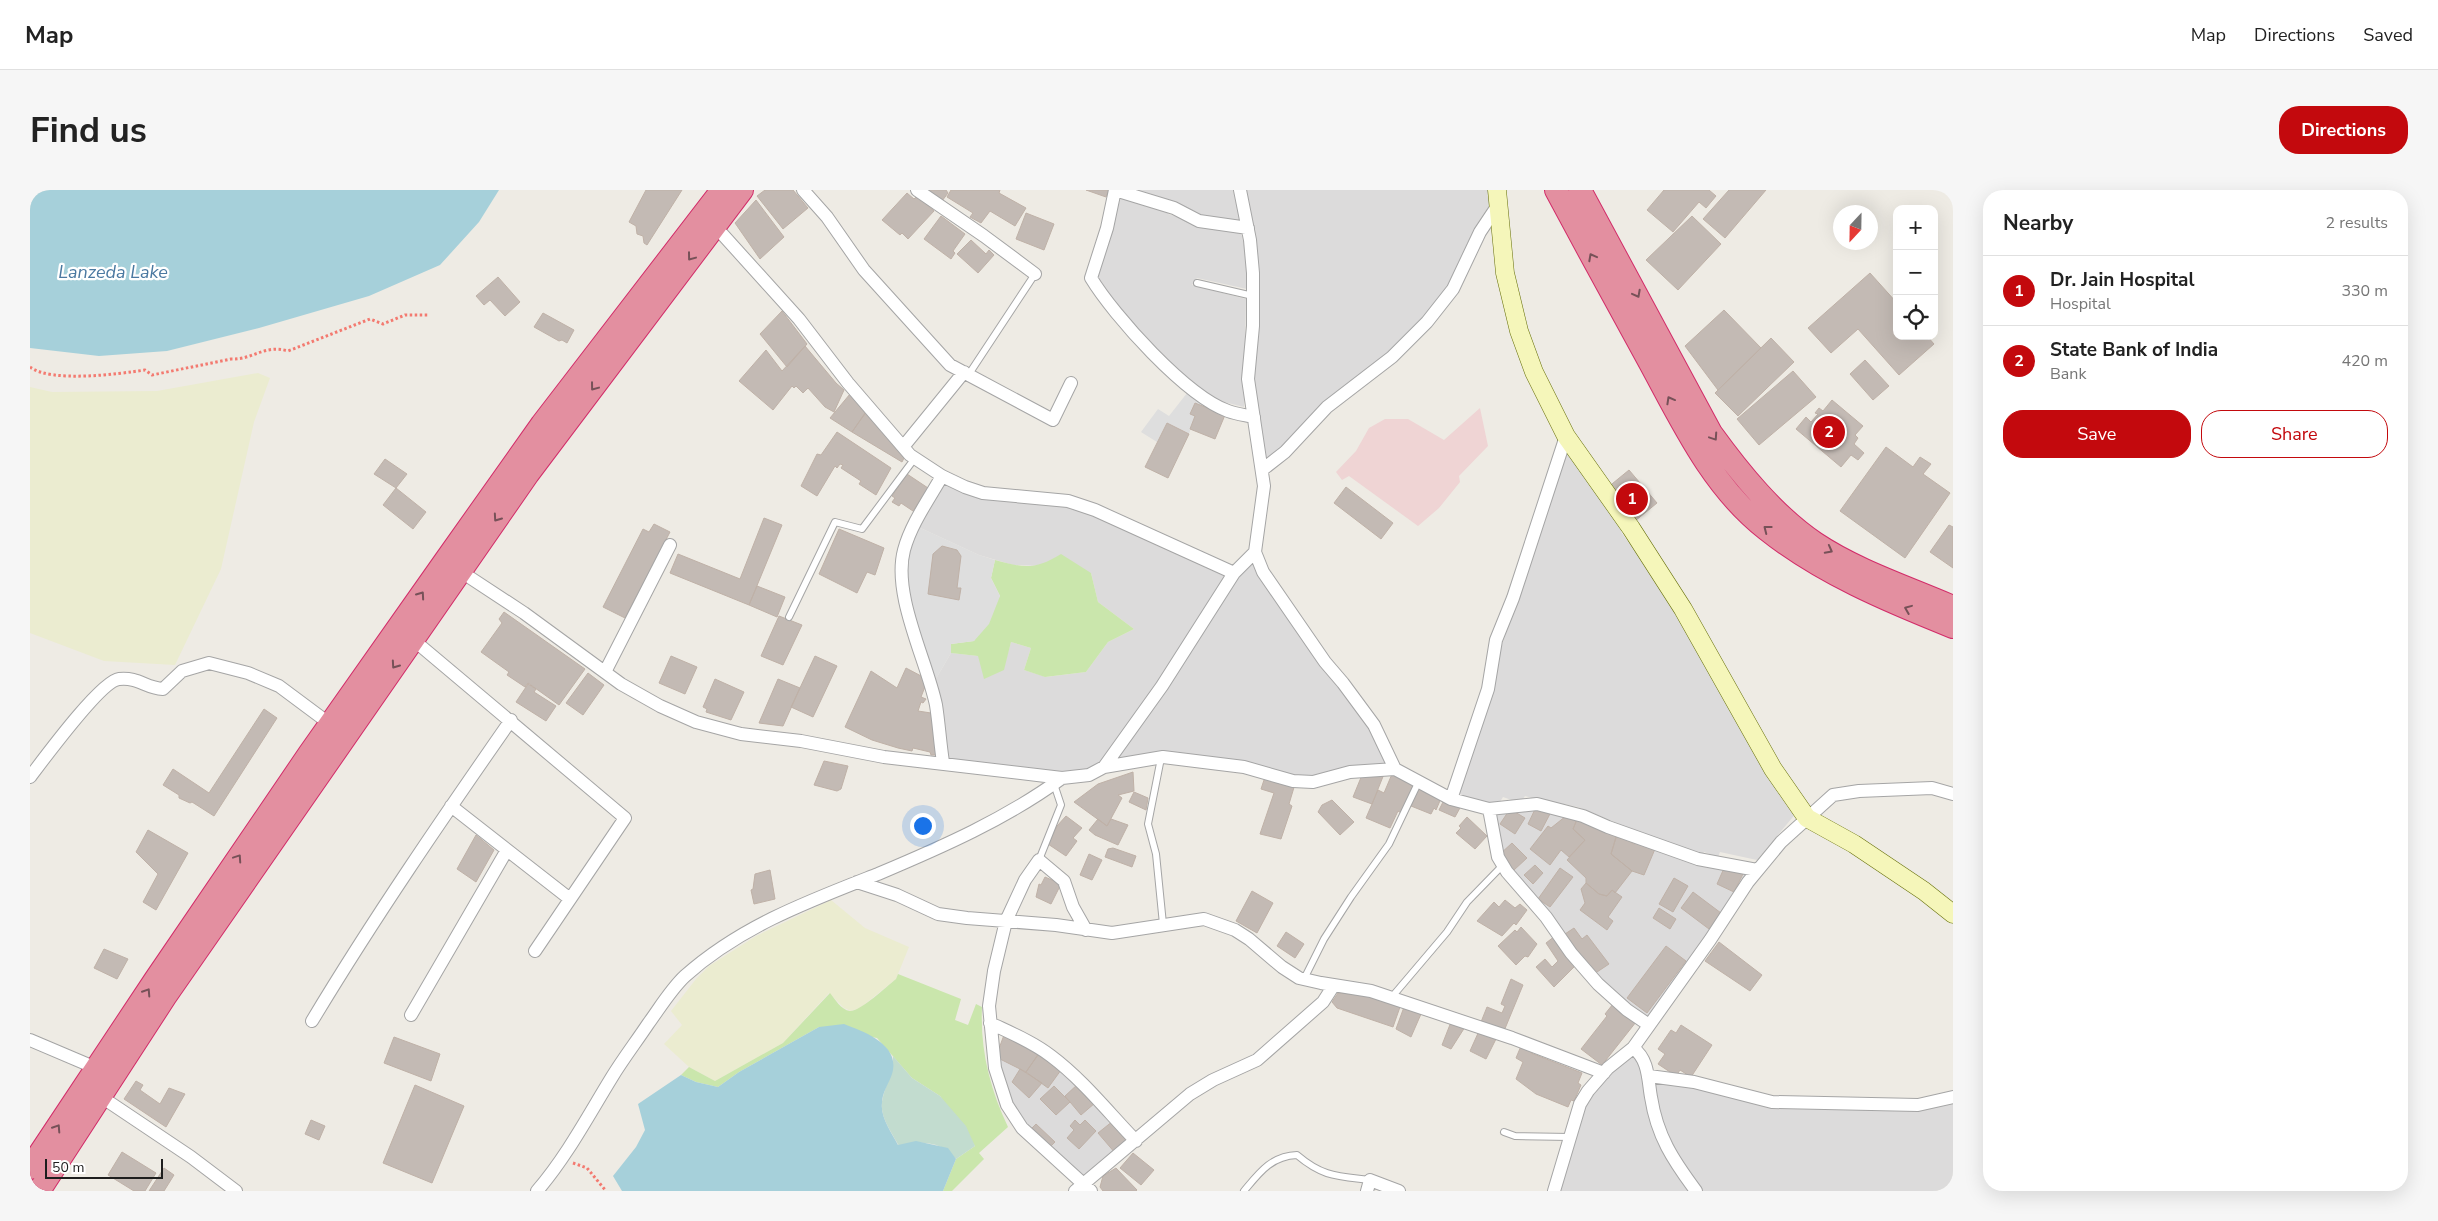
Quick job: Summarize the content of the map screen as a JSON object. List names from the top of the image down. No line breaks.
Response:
{"water":["Lanzeda Lake"],"scale_bar":"50 m","north":"bottom","page":{"header":"Map","nav":["Map","Directions","Saved"],"buttons":["Directions",["Save","Share"]],"title":"Find us","heading":["Nearby","2 results"],"map_buttons":["+","−"],"list":[{"mark":"1","name":"Dr. Jain Hospital","note":"Hospital","value":"330 m"},{"mark":"2","name":"State Bank of India","note":"Bank","value":"420 m"}],"pins":["2","1"],"scale":"50 m"}}
